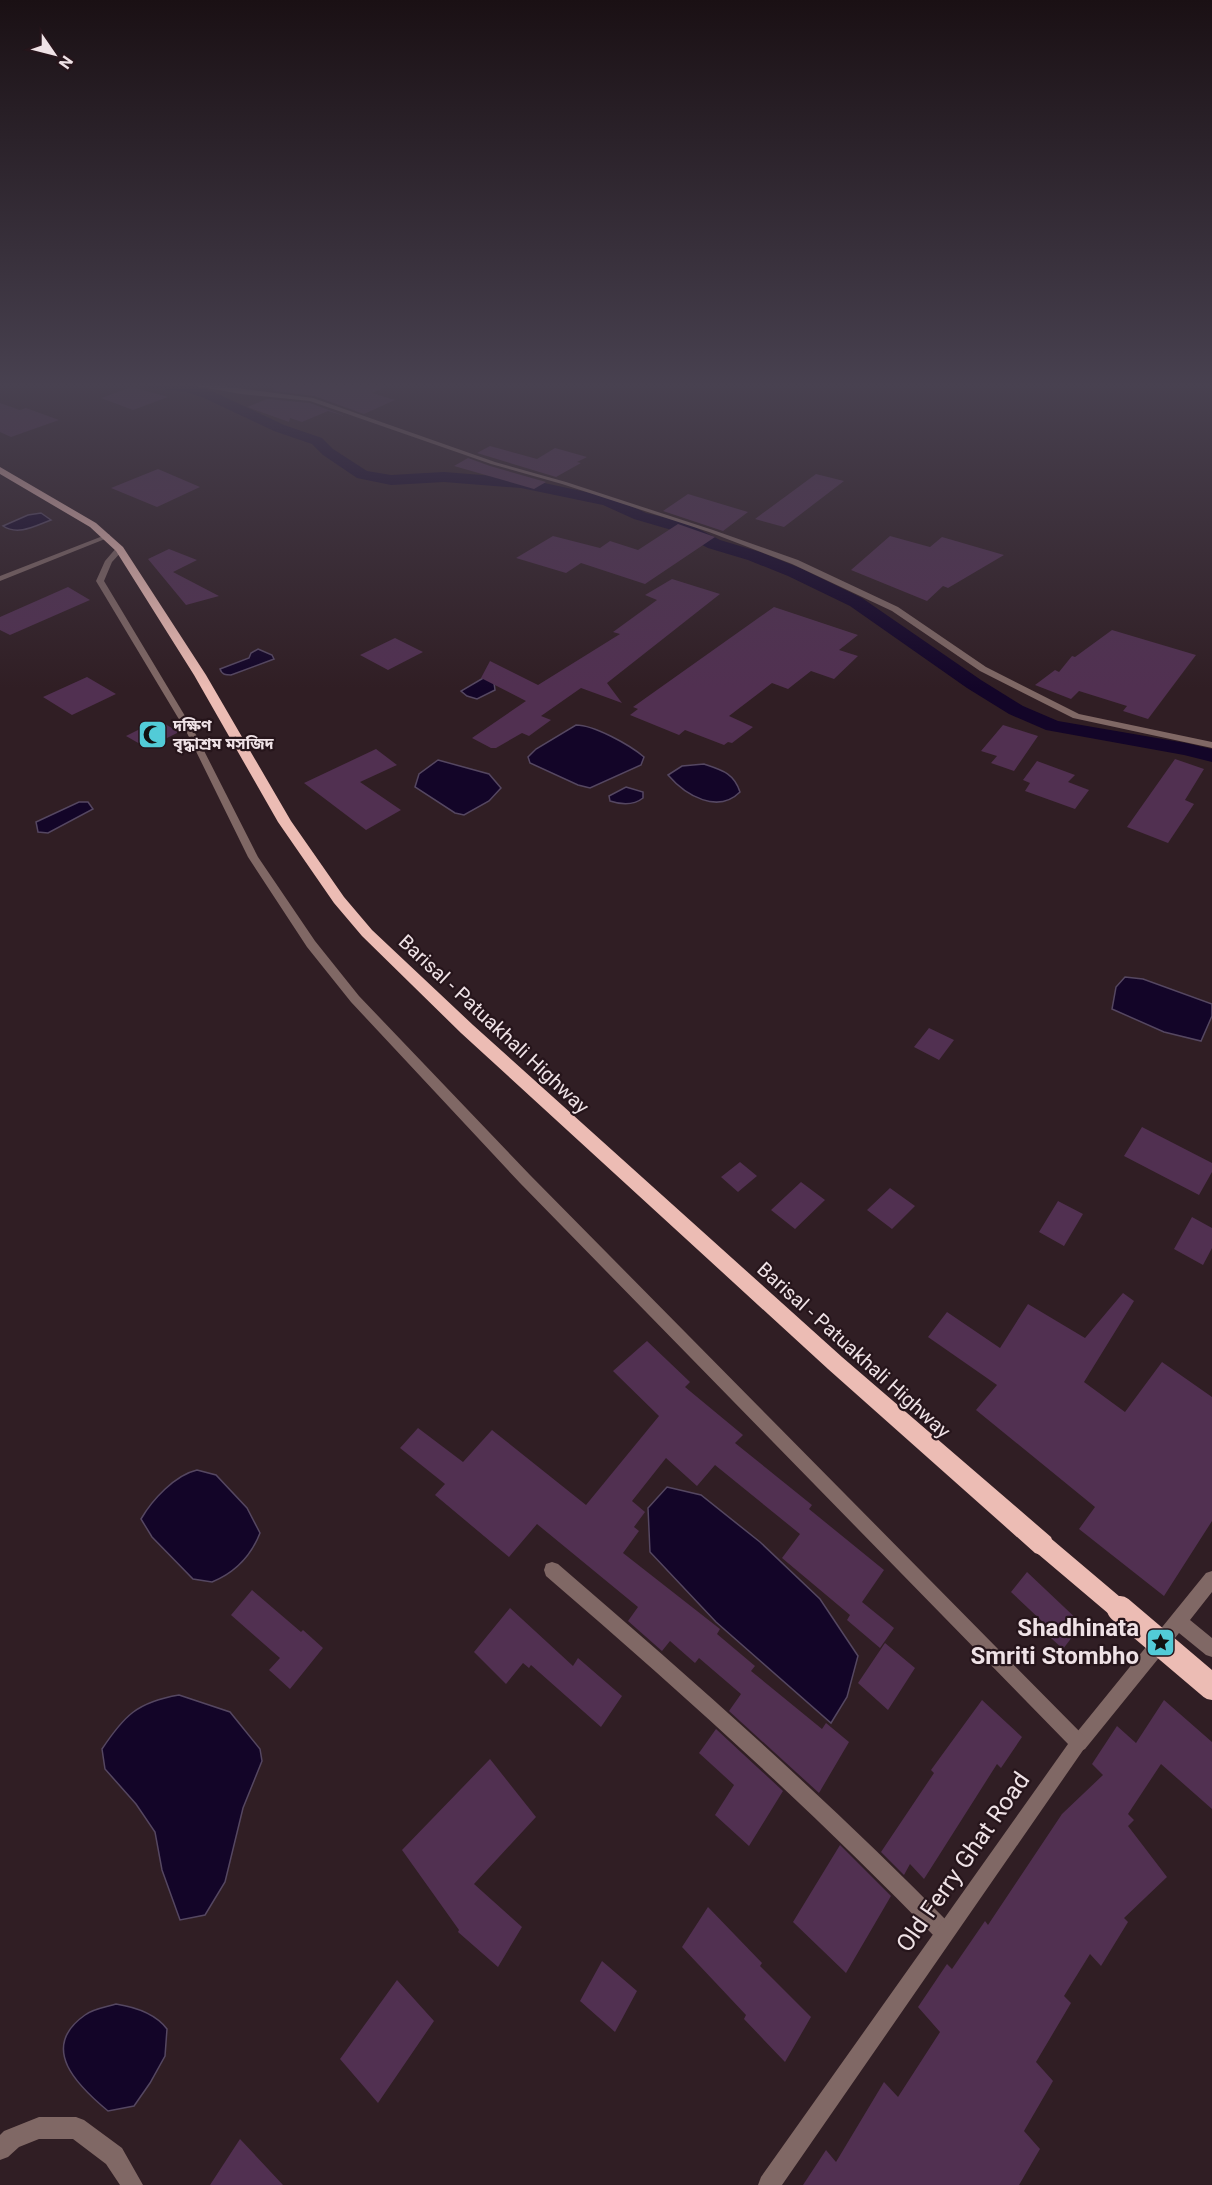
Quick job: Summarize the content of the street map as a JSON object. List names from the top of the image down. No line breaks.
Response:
{"streets":{"highway":["Barisal - Patuakhali Highway"],"street":["Old Ferry Ghat Road"]},"places":{"mosque":["দক্ষিণ বৃদ্ধাশ্রম মসজিদ"],"place":["Shadhinata Smriti Stombho"]},"north":"bottom right"}
